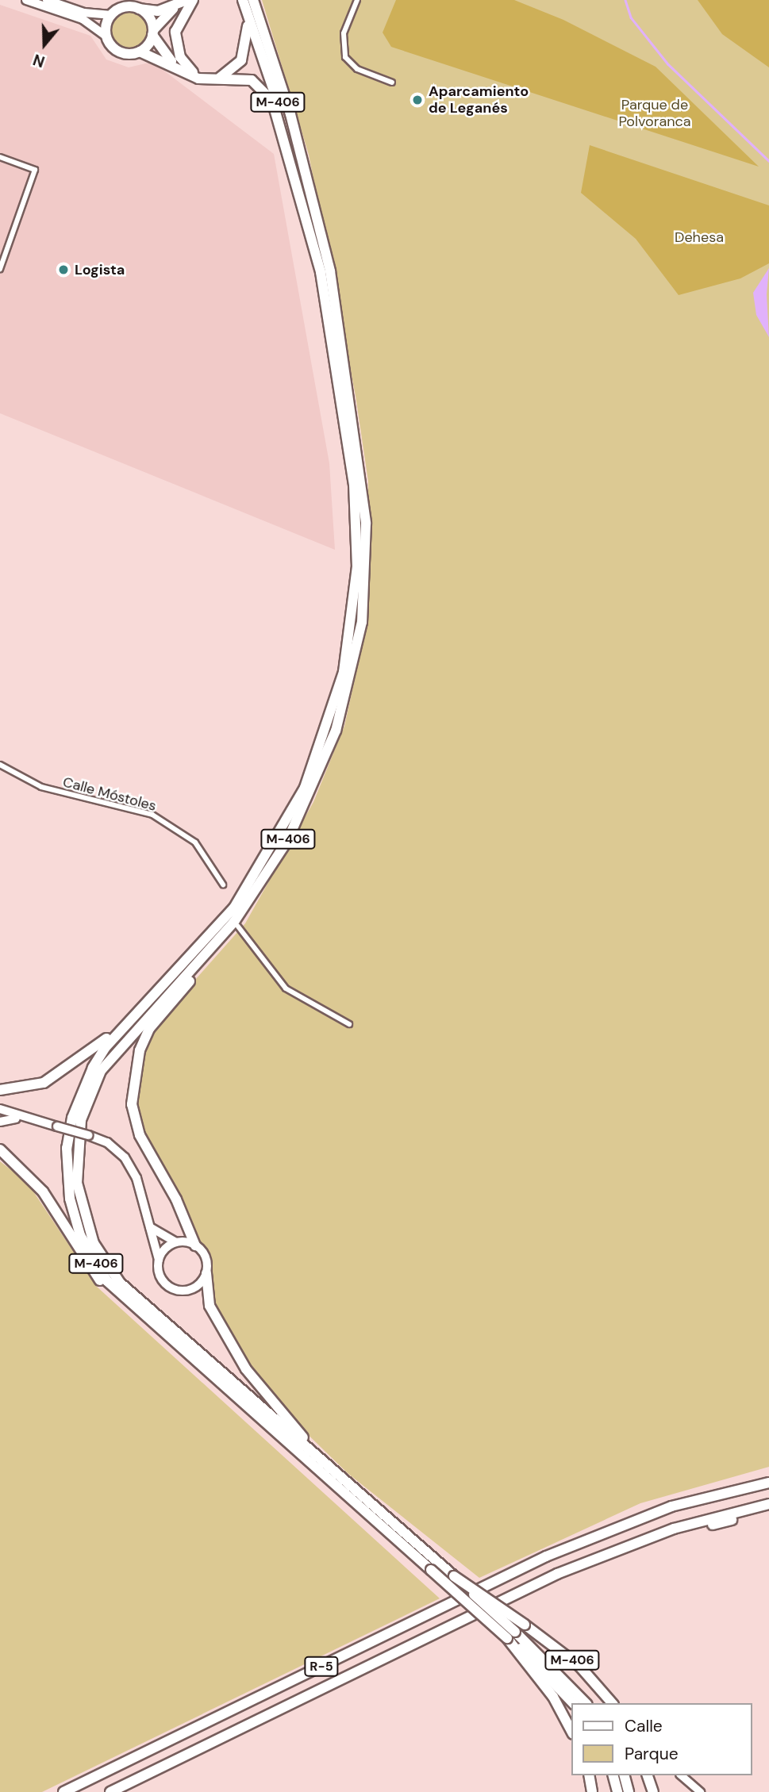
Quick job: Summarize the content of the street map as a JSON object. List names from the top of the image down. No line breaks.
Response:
{"streets":{"highway":["M-406","R-5"],"street":["Calle Móstoles"]},"parks":["Parque de Polvoranca","Dehesa"],"places":["Aparcamiento de Leganés","Logista"],"legend":["Calle","Parque"],"north":"bottom"}
